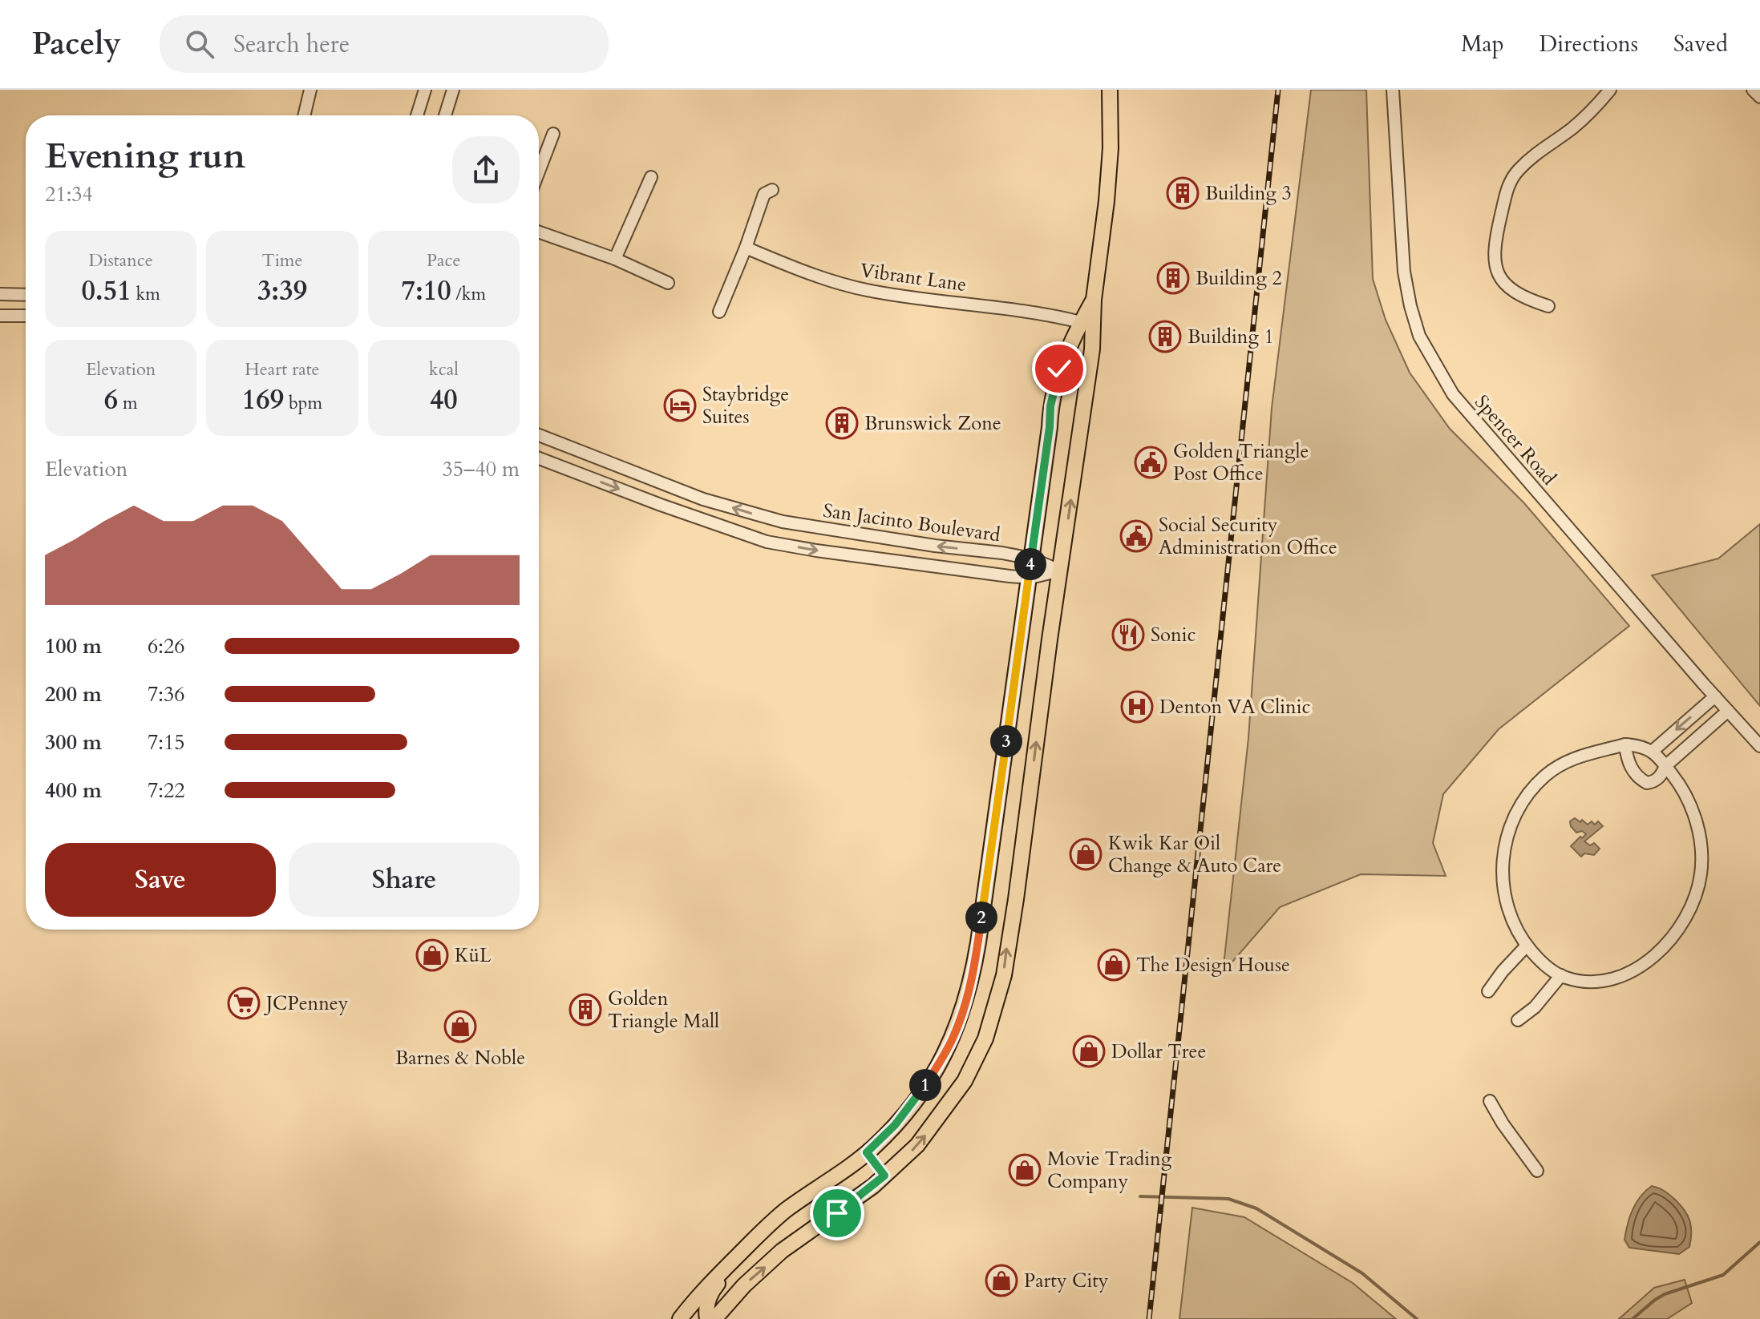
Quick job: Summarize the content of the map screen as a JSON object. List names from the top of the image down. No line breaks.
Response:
{"streets":{"street":["Vibrant Lane","Spencer Road","San Jacinto Boulevard"]},"places":{"building":["Building 3","Building 2","Building 1","Brunswick Zone","Golden Triangle Mall"],"hotel":["Staybridge Suites"],"public building":["Golden Triangle Post Office","Social Security Administration Office"],"restaurant":["Sonic"],"hospital":["Denton VA Clinic"],"shop":["Kwik Kar Oil Change & Auto Care","KüL","The Design House","Barnes & Noble","Dollar Tree","Movie Trading Company","Party City"],"supermarket":["JCPenney"]},"page":{"header":"Pacely","search":"Search here","nav":["Map","Directions","Saved"],"heading":["Evening run","21:34"],"stats":[["Distance","0.51 km"],["Time","3:39"],["Pace","7:10 /km"],["Elevation","6 m"],["Heart rate","169 bpm"],["kcal","40"]],"chart":["Elevation","35–40 m"],"pins":["4","3","2","1"],"list":[{"name":"100 m","note":"6:26"},{"name":"200 m","note":"7:36"},{"name":"300 m","note":"7:15"},{"name":"400 m","note":"7:22"}],"buttons":["Save","Share"]}}
